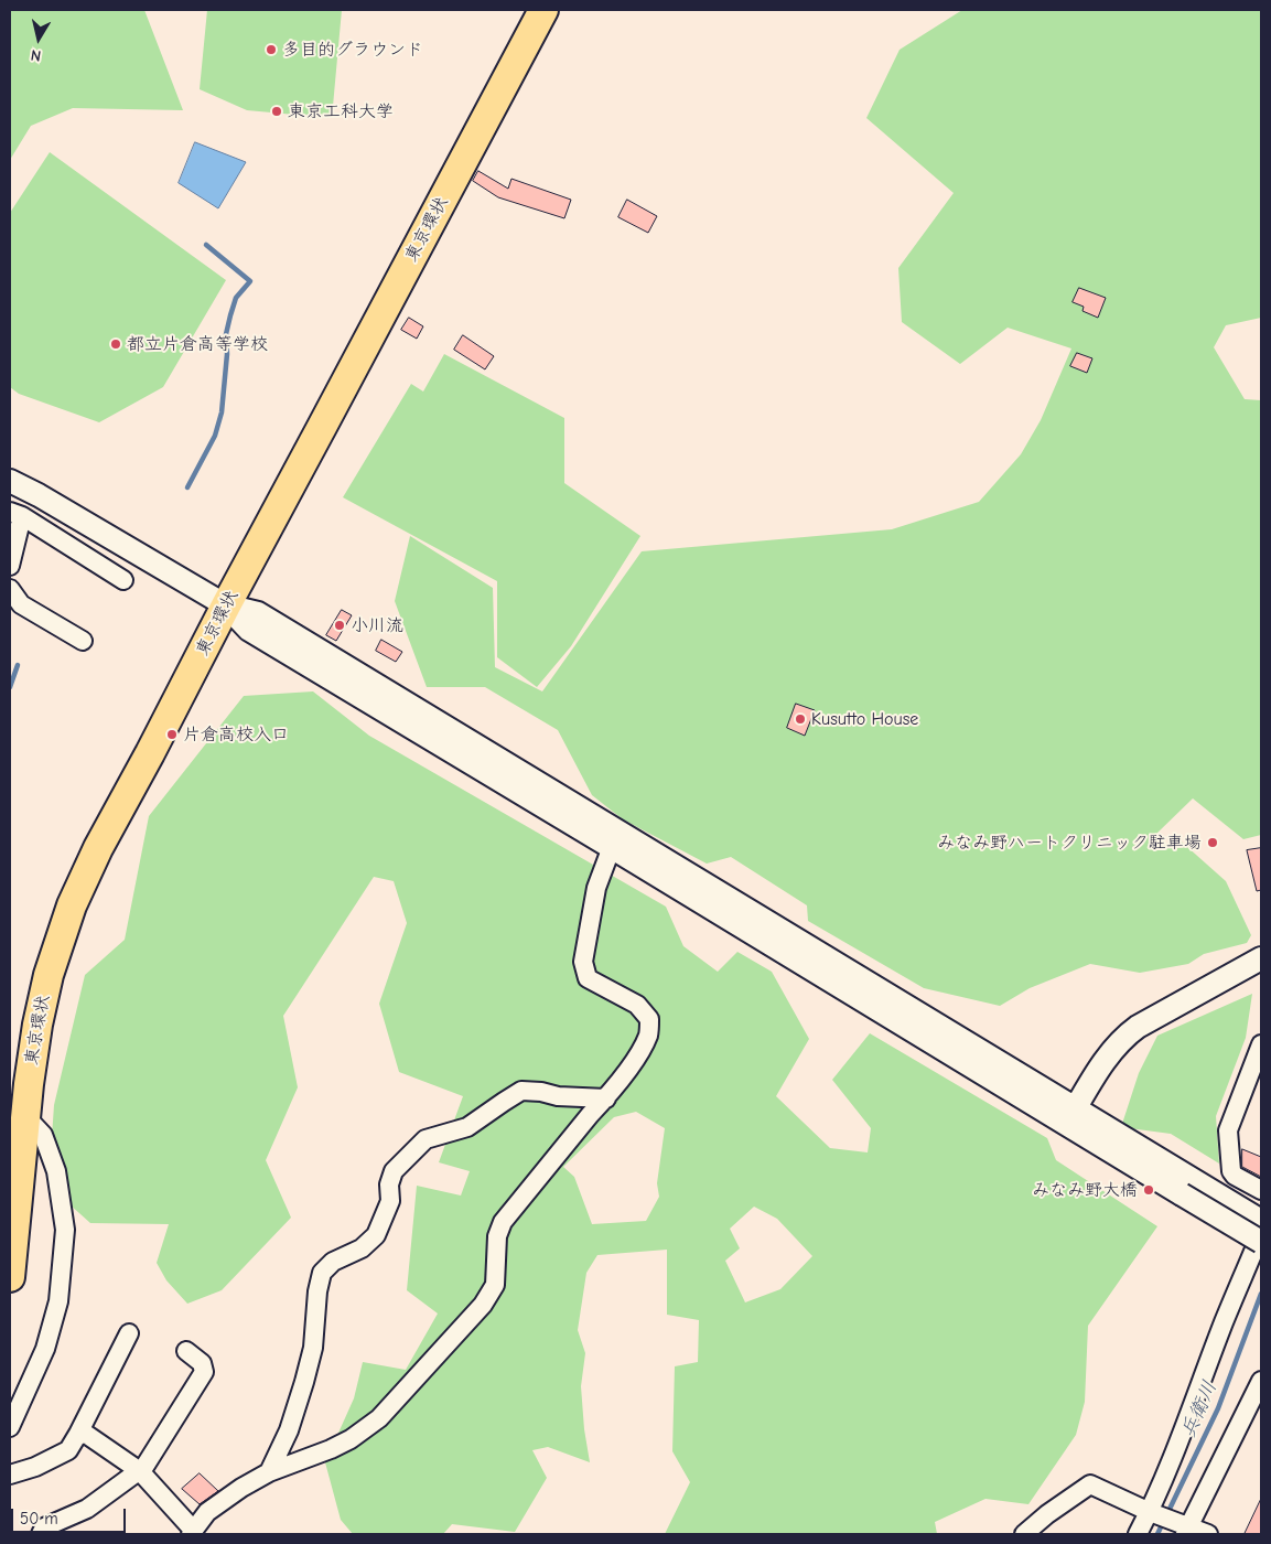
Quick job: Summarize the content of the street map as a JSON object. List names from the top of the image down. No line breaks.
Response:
{"streets":{"highway":["東京環状"]},"water":["兵衛川"],"places":["多目的グラウンド","東京工科大学","都立片倉高等学校","小川流","Kusutto House","片倉高校入口","みなみ野ハートクリニック駐車場","みなみ野大橋"],"scale_bar":"50 m","north":"bottom"}
